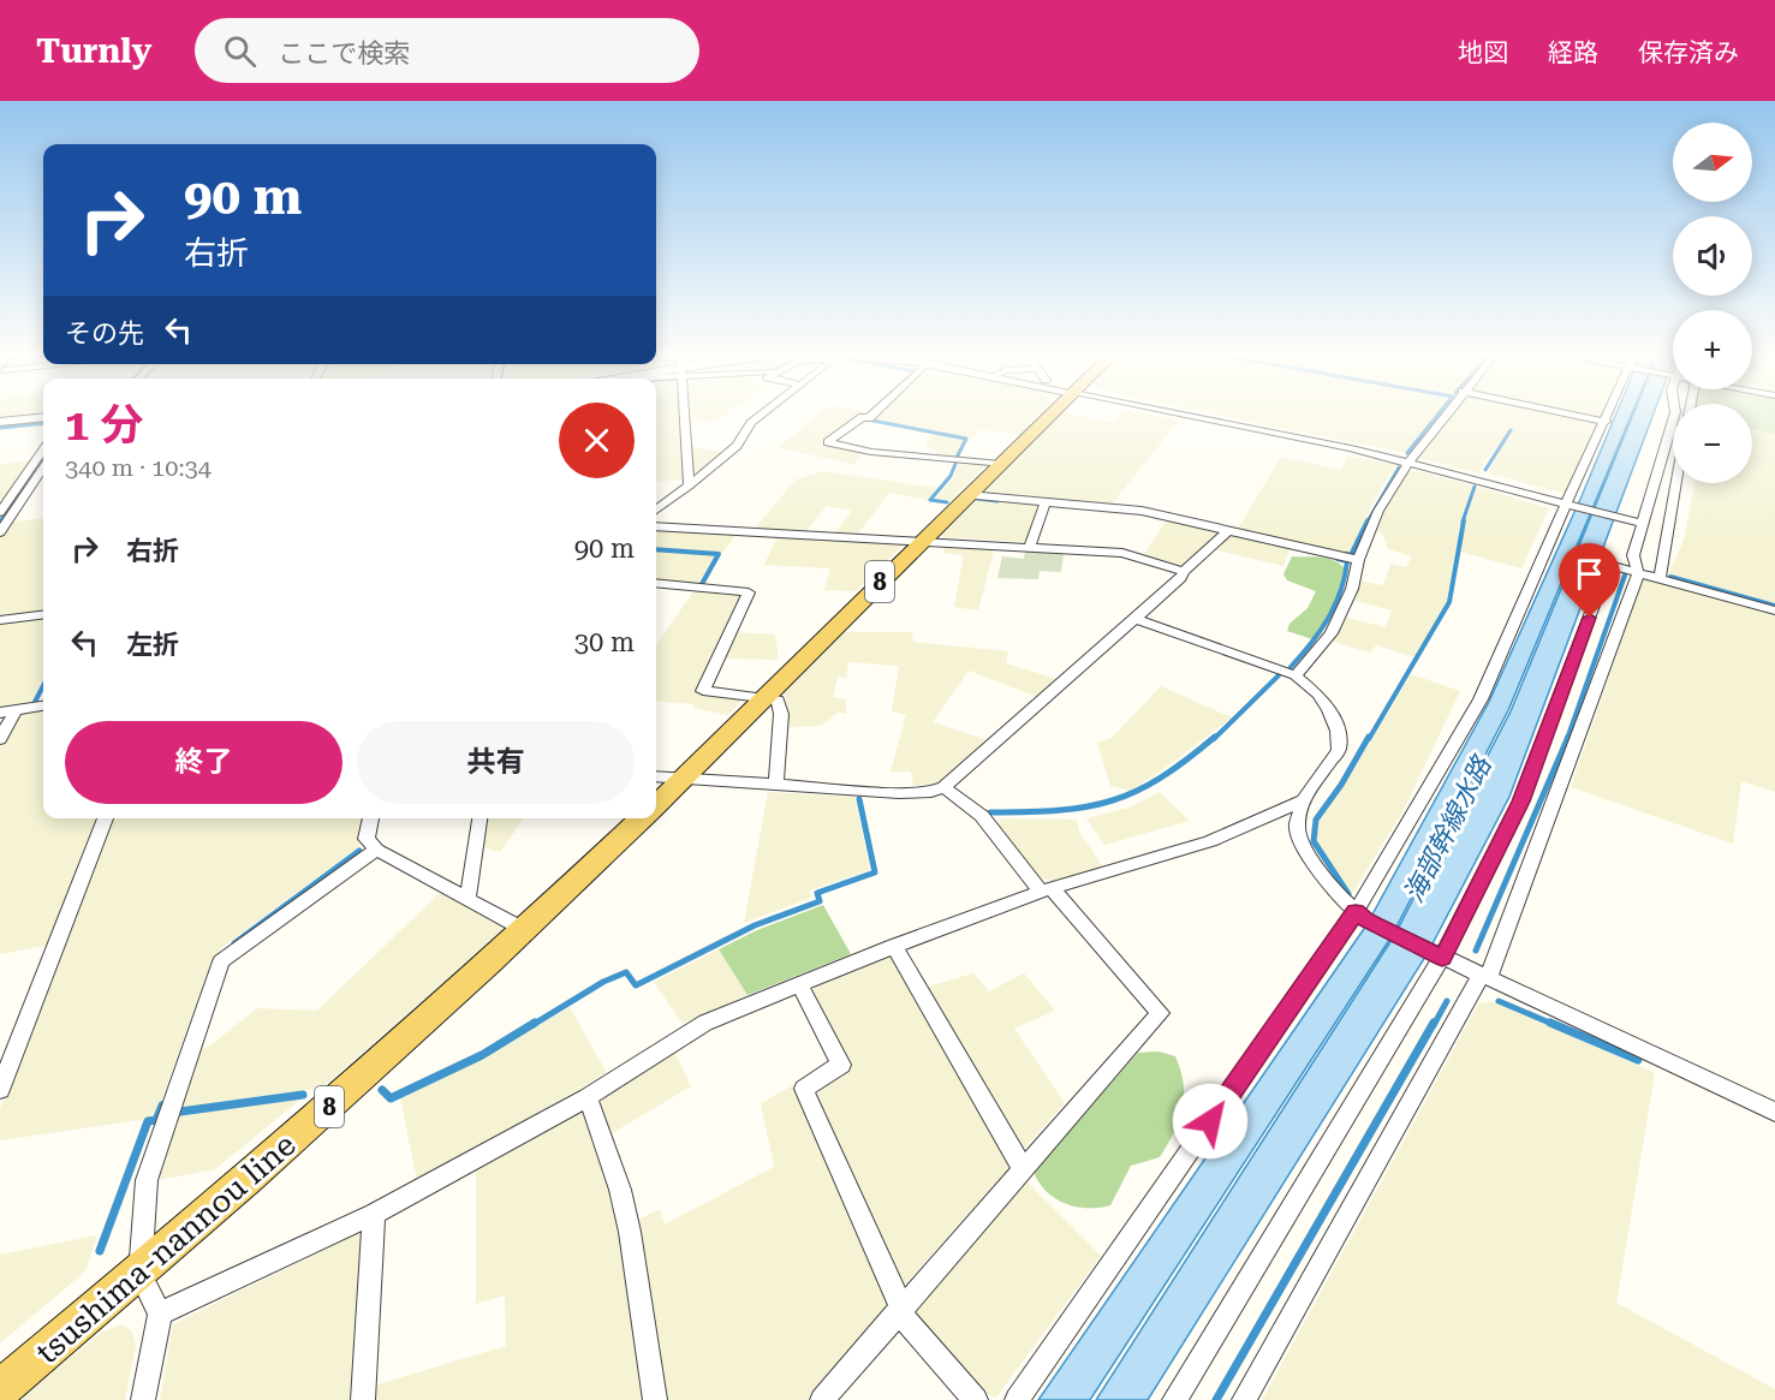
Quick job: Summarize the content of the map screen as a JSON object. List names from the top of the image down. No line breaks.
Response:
{"streets":{"main road":["8","tsushima-nannou line"]},"water":["海部幹線水路"],"north":"right","page":{"header":"Turnly","search":"ここで検索","nav":["地図","経路","保存済み"],"map_buttons":["+","−"],"turn":["90 m","右折"],"then":"その先","heading":["1 分","340 m · 10:34"],"list":[{"name":"右折","value":"90 m"},{"name":"左折","value":"30 m"}],"buttons":["終了","共有"]}}
